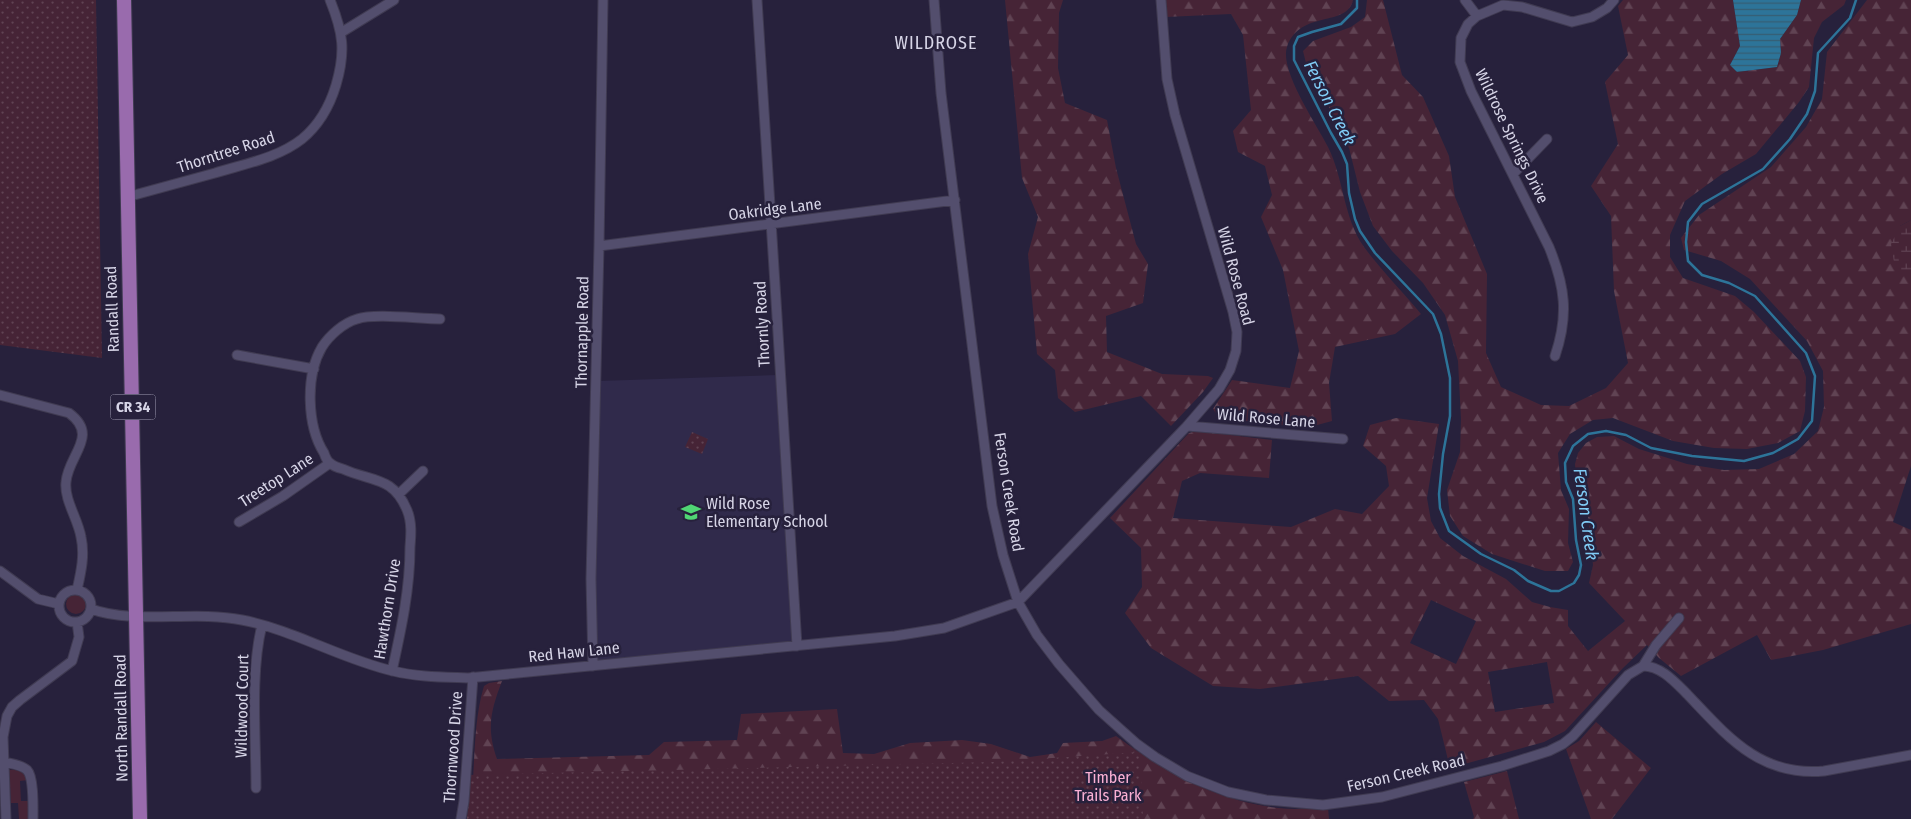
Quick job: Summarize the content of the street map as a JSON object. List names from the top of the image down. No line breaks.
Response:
{"streets":{"main road":["Randall Road","CR 34","North Randall Road"],"street":["Wildrose Springs Drive","Thorntree Road","Oakridge Lane","Wild Rose Road","Thornly Road","Thornapple Road","Wild Rose Lane","Treetop Lane","Ferson Creek Road","Hawthorn Drive","Red Haw Lane","Wildwood Court","Thornwood Drive"]},"crossings":[["Thorntree Road","Randall Road"],["Oakridge Lane","Thornly Road"],["Oakridge Lane","Thornapple Road"],["Oakridge Lane","Ferson Creek Road"],["Wild Rose Road","Wild Rose Lane"],["Wild Rose Road","Ferson Creek Road"],["Wild Rose Road","Red Haw Lane"],["Randall Road","Red Haw Lane"],["Randall Road","North Randall Road"],["Thornly Road","Red Haw Lane"],["Thornapple Road","Red Haw Lane"],["Ferson Creek Road","Red Haw Lane"],["Hawthorn Drive","Red Haw Lane"],["Red Haw Lane","Wildwood Court"],["Red Haw Lane","North Randall Road"],["Red Haw Lane","Thornwood Drive"]],"districts":["WILDROSE"],"water":["Ferson Creek"],"parks":["Timber Trails Park"],"places":{"school or university":["Wild Rose Elementary School"]}}
